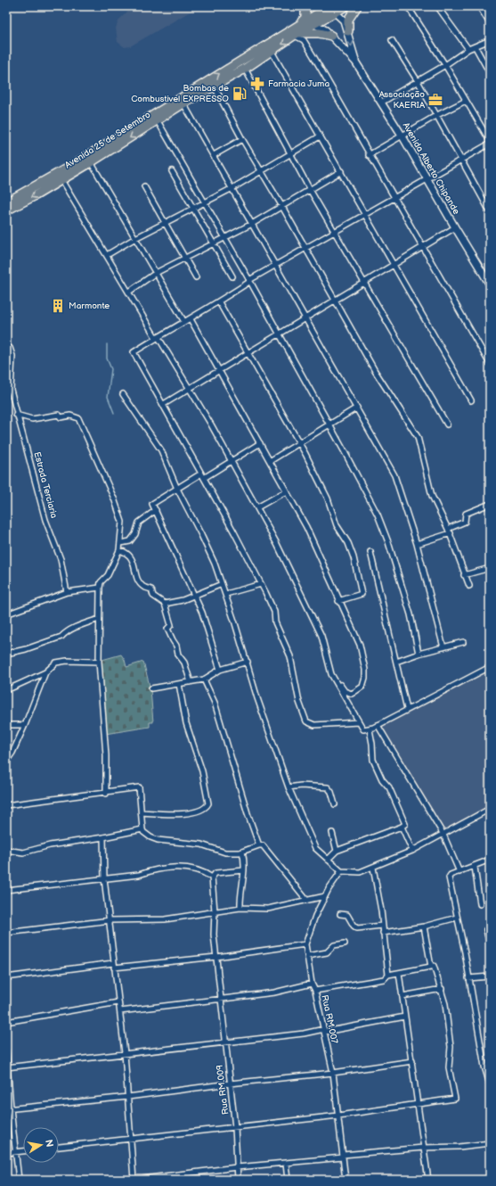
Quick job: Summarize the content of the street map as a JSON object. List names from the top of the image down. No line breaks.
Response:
{"streets":{"highway":["Avenida 25 de Setembro"],"main road":["Avenida Alberto Chipande"],"street":["Estrada Terciaria","Rua RM.007","Rua RM.009"]},"places":{"pharmacy":["Farmacia Juma"],"fuel station":["Bombas de Combustivel EXPRESSO"],"office":["Associação KAERIA"],"building":["Marmonte"]},"north":"right"}
